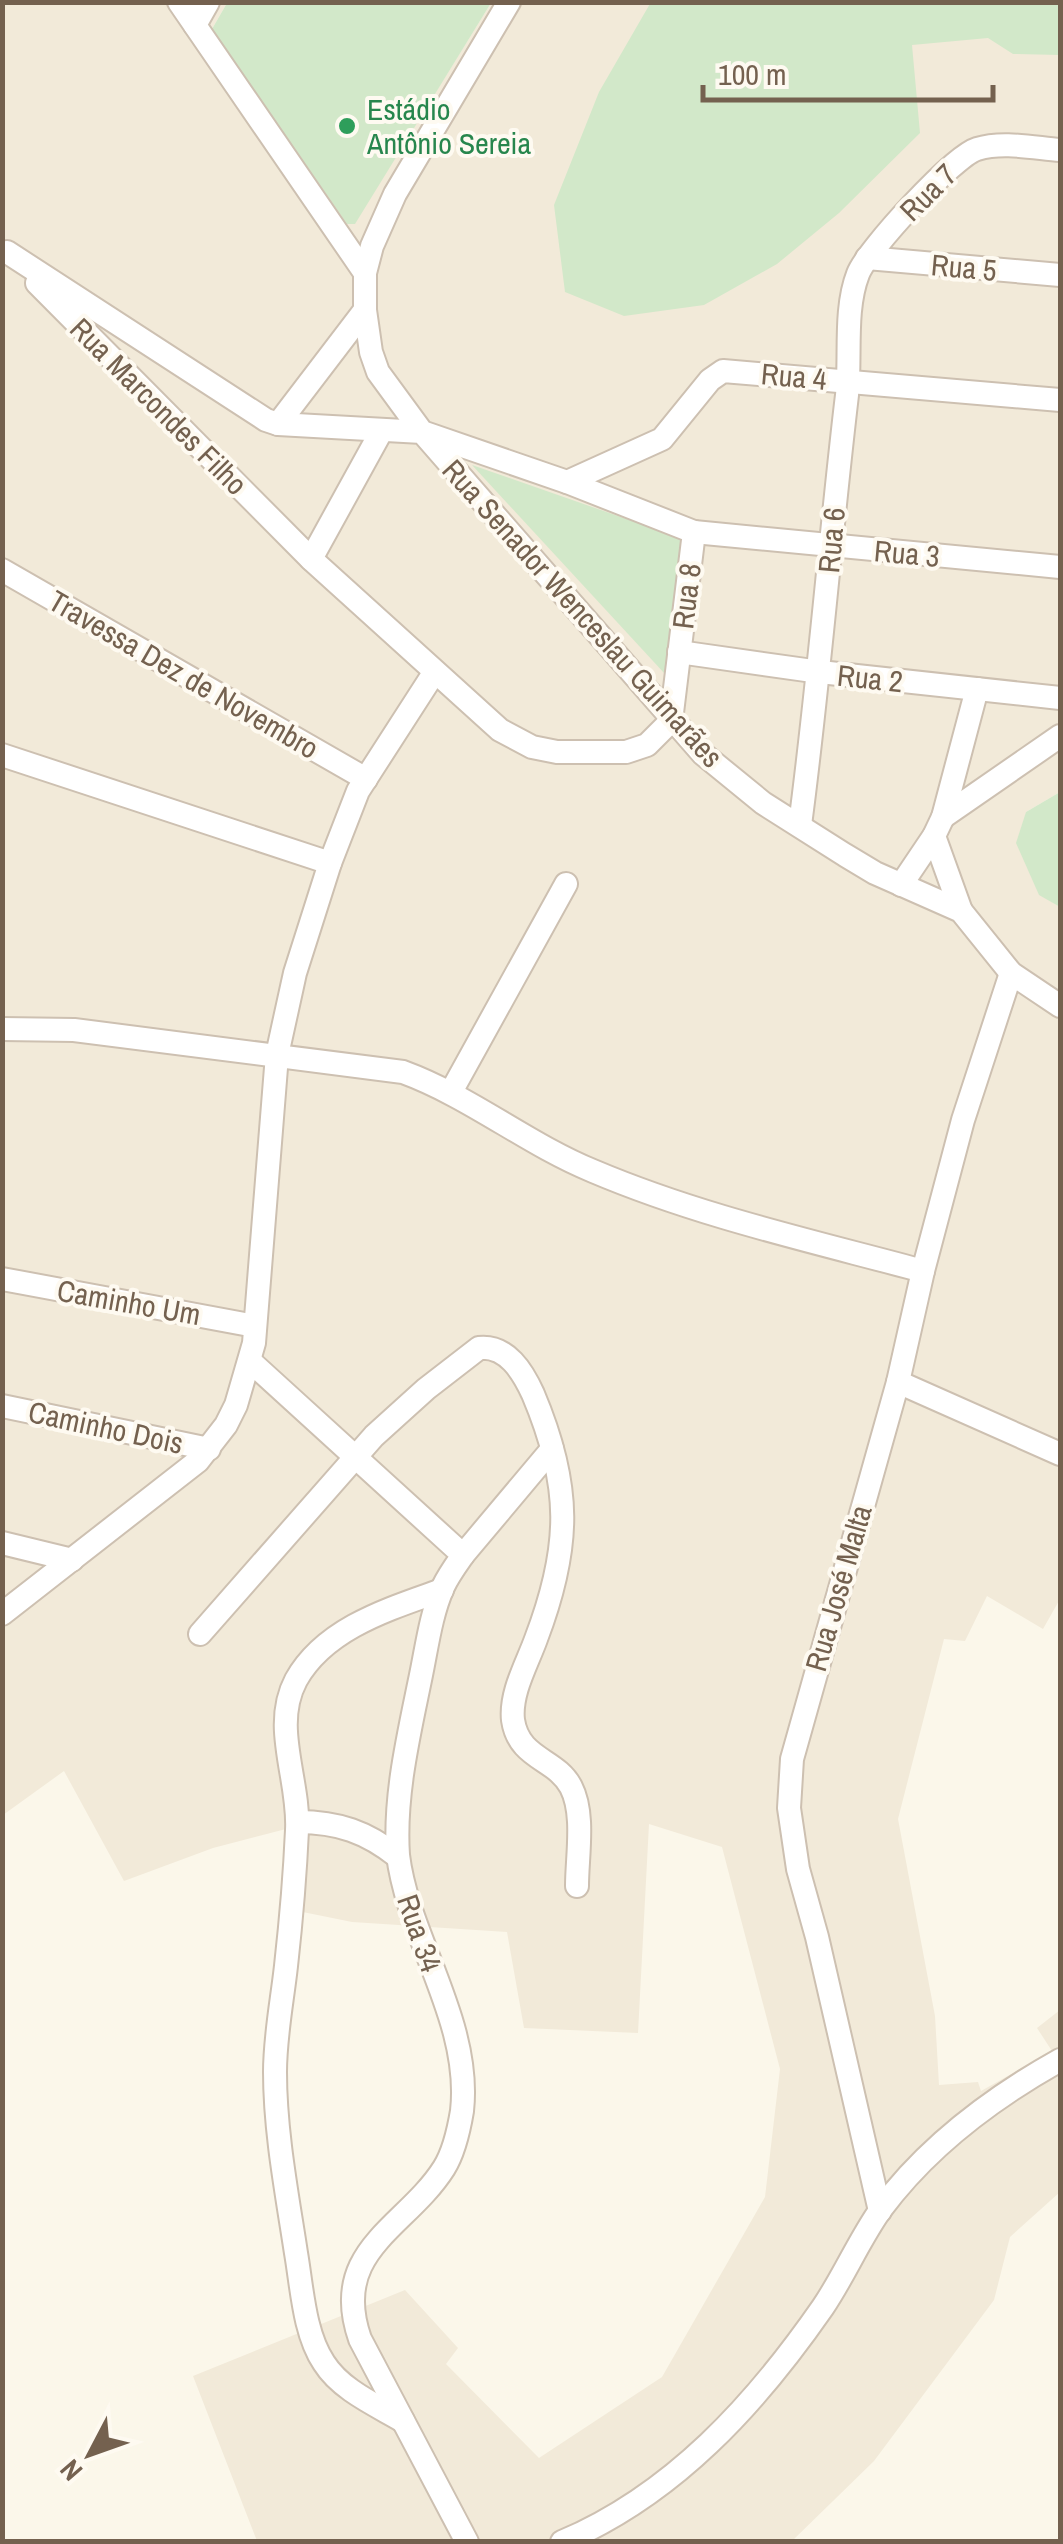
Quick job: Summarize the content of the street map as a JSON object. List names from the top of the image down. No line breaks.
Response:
{"streets":{"street":["Rua 7","Rua 5","Rua 4","Rua Marcondes Filho","Rua 6","Rua 3","Rua 8","Rua Senador Wenceslau Guimarães","Travessa Dez de Novembro","Rua 2","Caminho Um","Caminho Dois","Rua José Malta","Rua 34"]},"crossings":[["Rua 7","Rua 5"],["Rua 7","Rua 6"],["Rua 5","Rua 6"],["Rua 4","Rua 6"],["Rua 4","Rua 3"],["Rua Marcondes Filho","Rua 8"],["Rua Marcondes Filho","Rua Senador Wenceslau Guimarães"],["Rua 6","Rua 3"],["Rua 6","Rua Senador Wenceslau Guimarães"],["Rua 6","Rua 2"],["Rua 3","Rua 8"],["Rua 3","Rua Senador Wenceslau Guimarães"],["Rua 8","Rua Senador Wenceslau Guimarães"],["Rua 8","Rua 2"]],"places":["Estádio Antônio Sereia"],"scale_bar":"100 m","north":"bottom left"}
